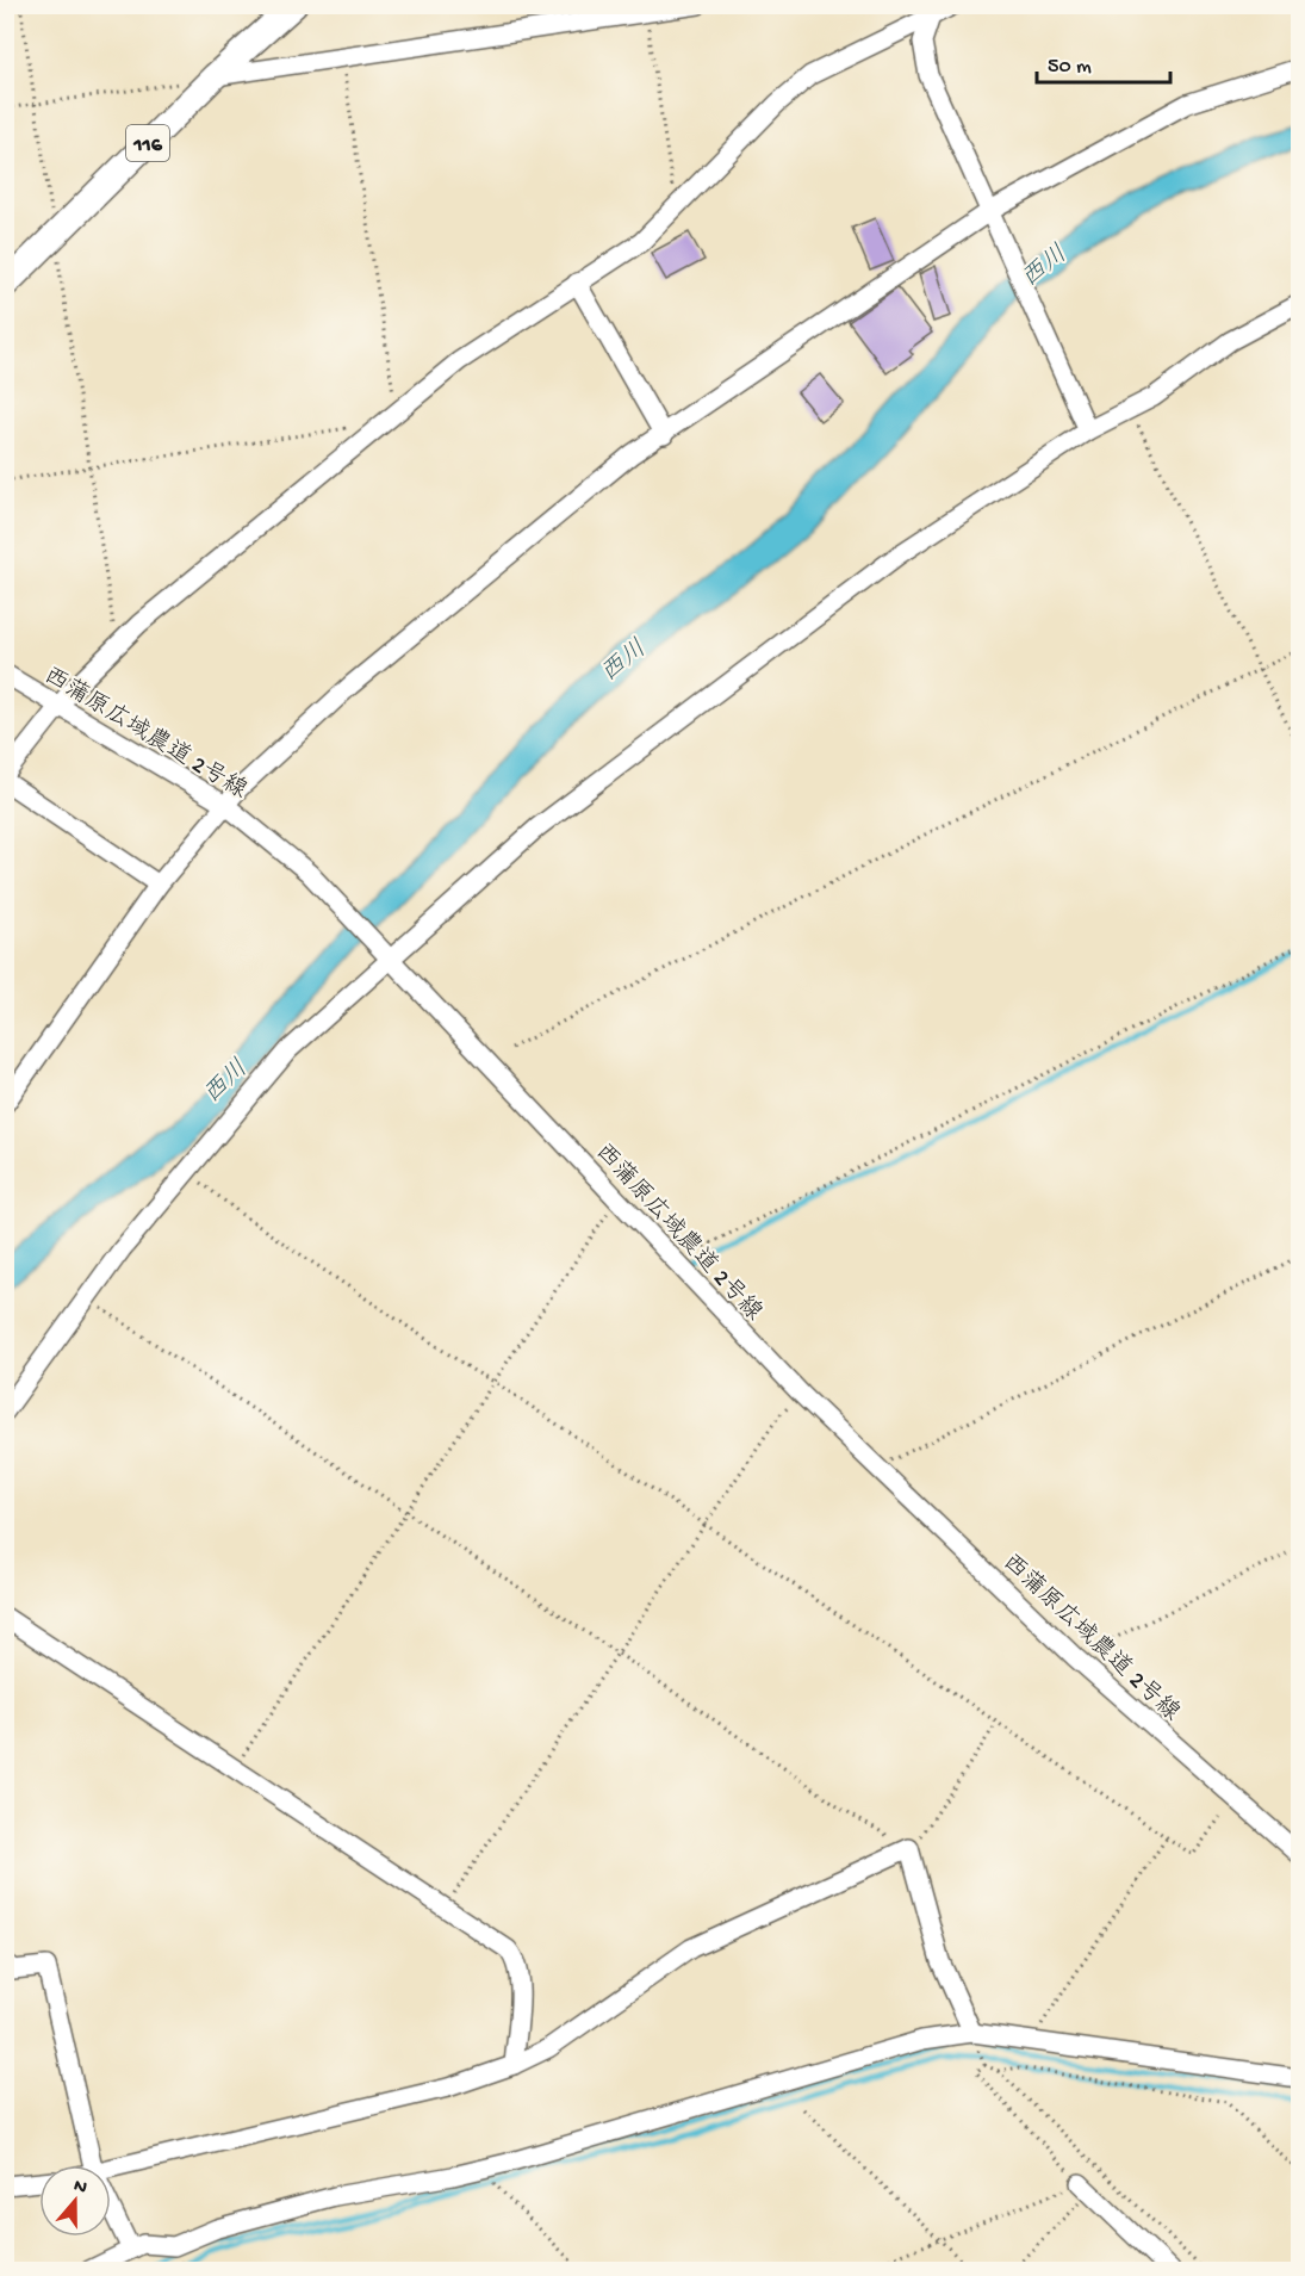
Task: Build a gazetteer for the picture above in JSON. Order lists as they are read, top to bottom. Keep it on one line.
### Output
{"streets":{"highway":["116"],"street":["西蒲原広域農道 2号線"]},"water":["西川"],"scale_bar":"50 m","north":"top"}
